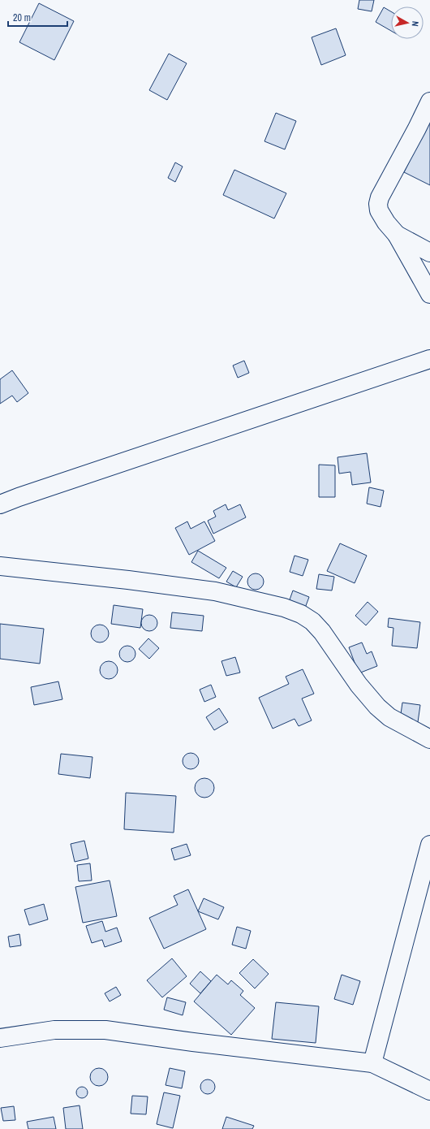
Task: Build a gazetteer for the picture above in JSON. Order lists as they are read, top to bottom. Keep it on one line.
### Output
{"scale_bar":"20 m","north":"right"}
